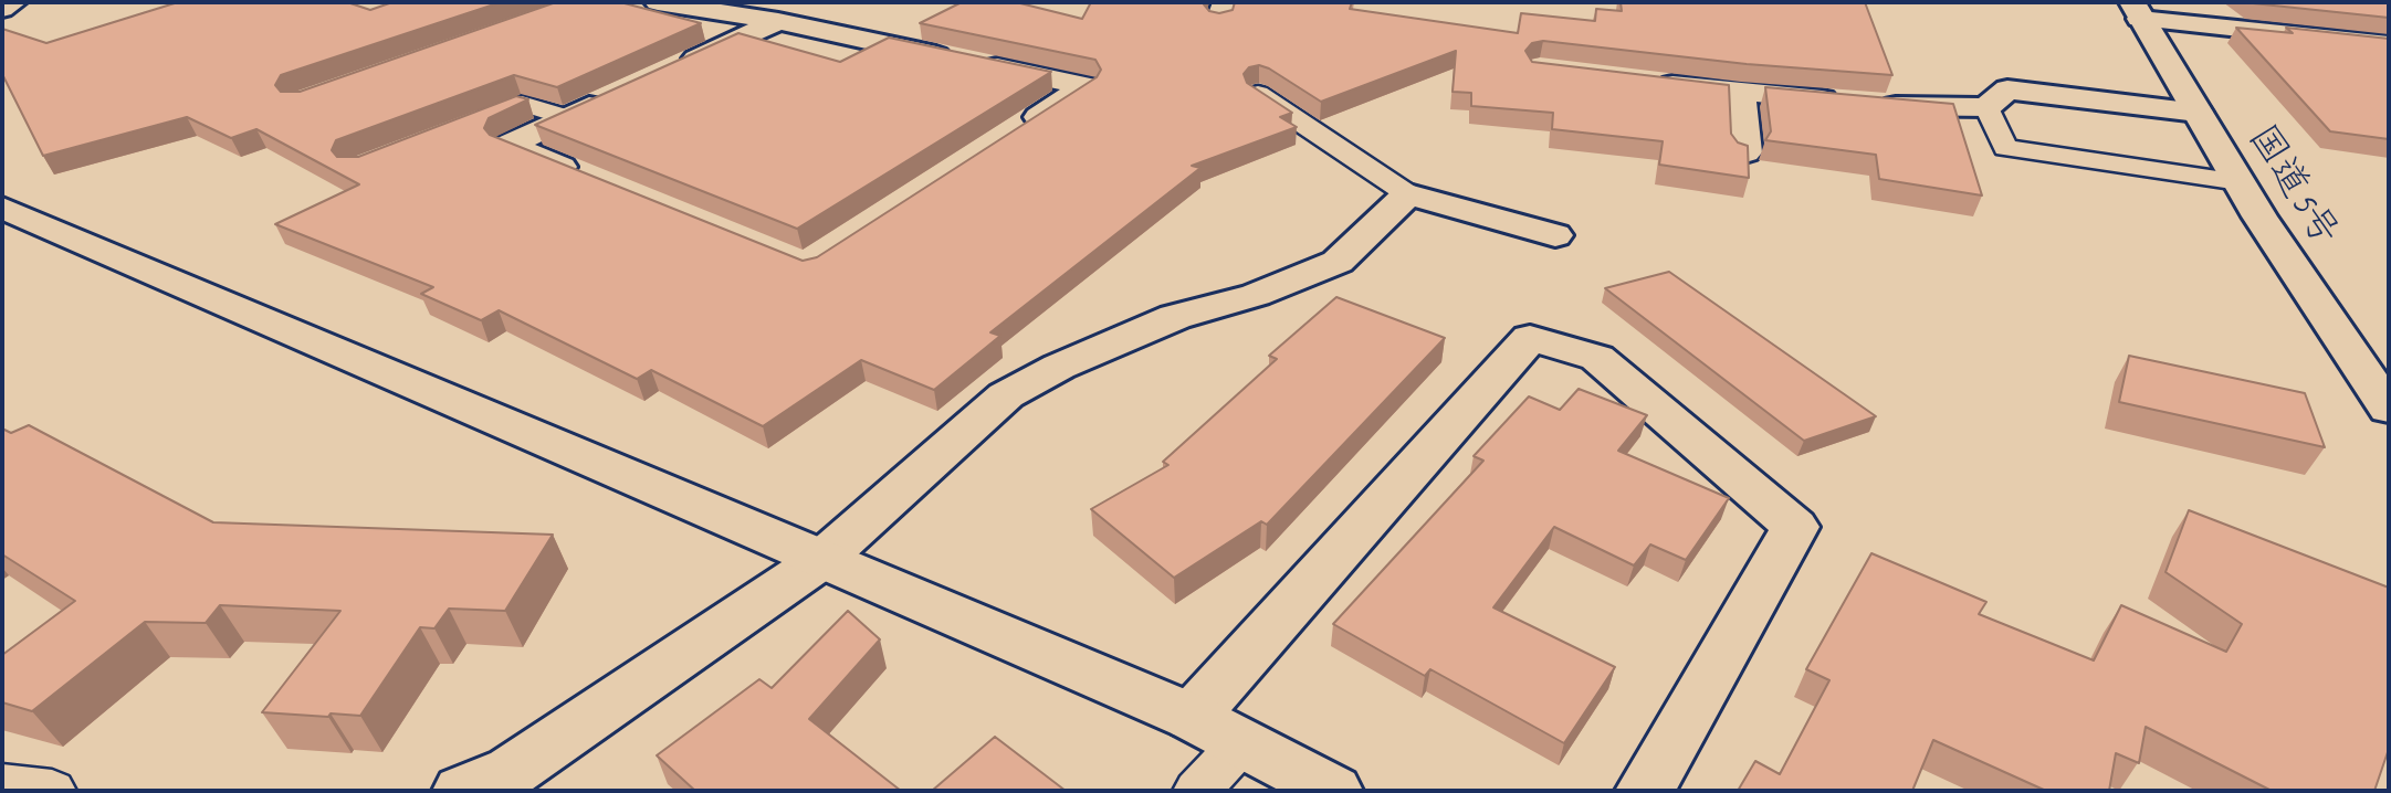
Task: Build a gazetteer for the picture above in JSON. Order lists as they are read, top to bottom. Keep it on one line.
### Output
{"streets":{"main road":["国道5号"]}}
